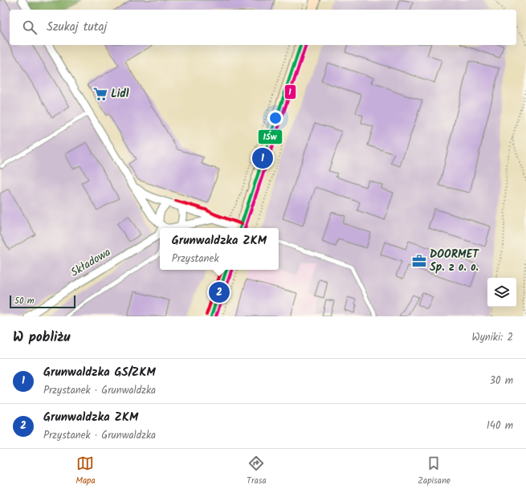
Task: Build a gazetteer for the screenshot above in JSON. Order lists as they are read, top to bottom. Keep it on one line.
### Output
{"streets":{"street":["Składowa"]},"places":{"supermarket":["Lidl"],"office":["DOORMET Sp. z o. o."]},"lines":["transit line 1Św","transit line 1"],"scale_bar":"50 m","page":{"search":"Szukaj tutaj","pins":["1","2"],"popup":["Grunwaldzka ZKM","Przystanek"],"scale":"50 m","heading":["W pobliżu","Wyniki: 2"],"list":[{"mark":"1","name":"Grunwaldzka GS/ZKM","note":"Przystanek · Grunwaldzka","value":"30 m"},{"mark":"2","name":"Grunwaldzka ZKM","note":"Przystanek · Grunwaldzka","value":"140 m"}],"nav":["Mapa","Trasa","Zapisane"]}}
